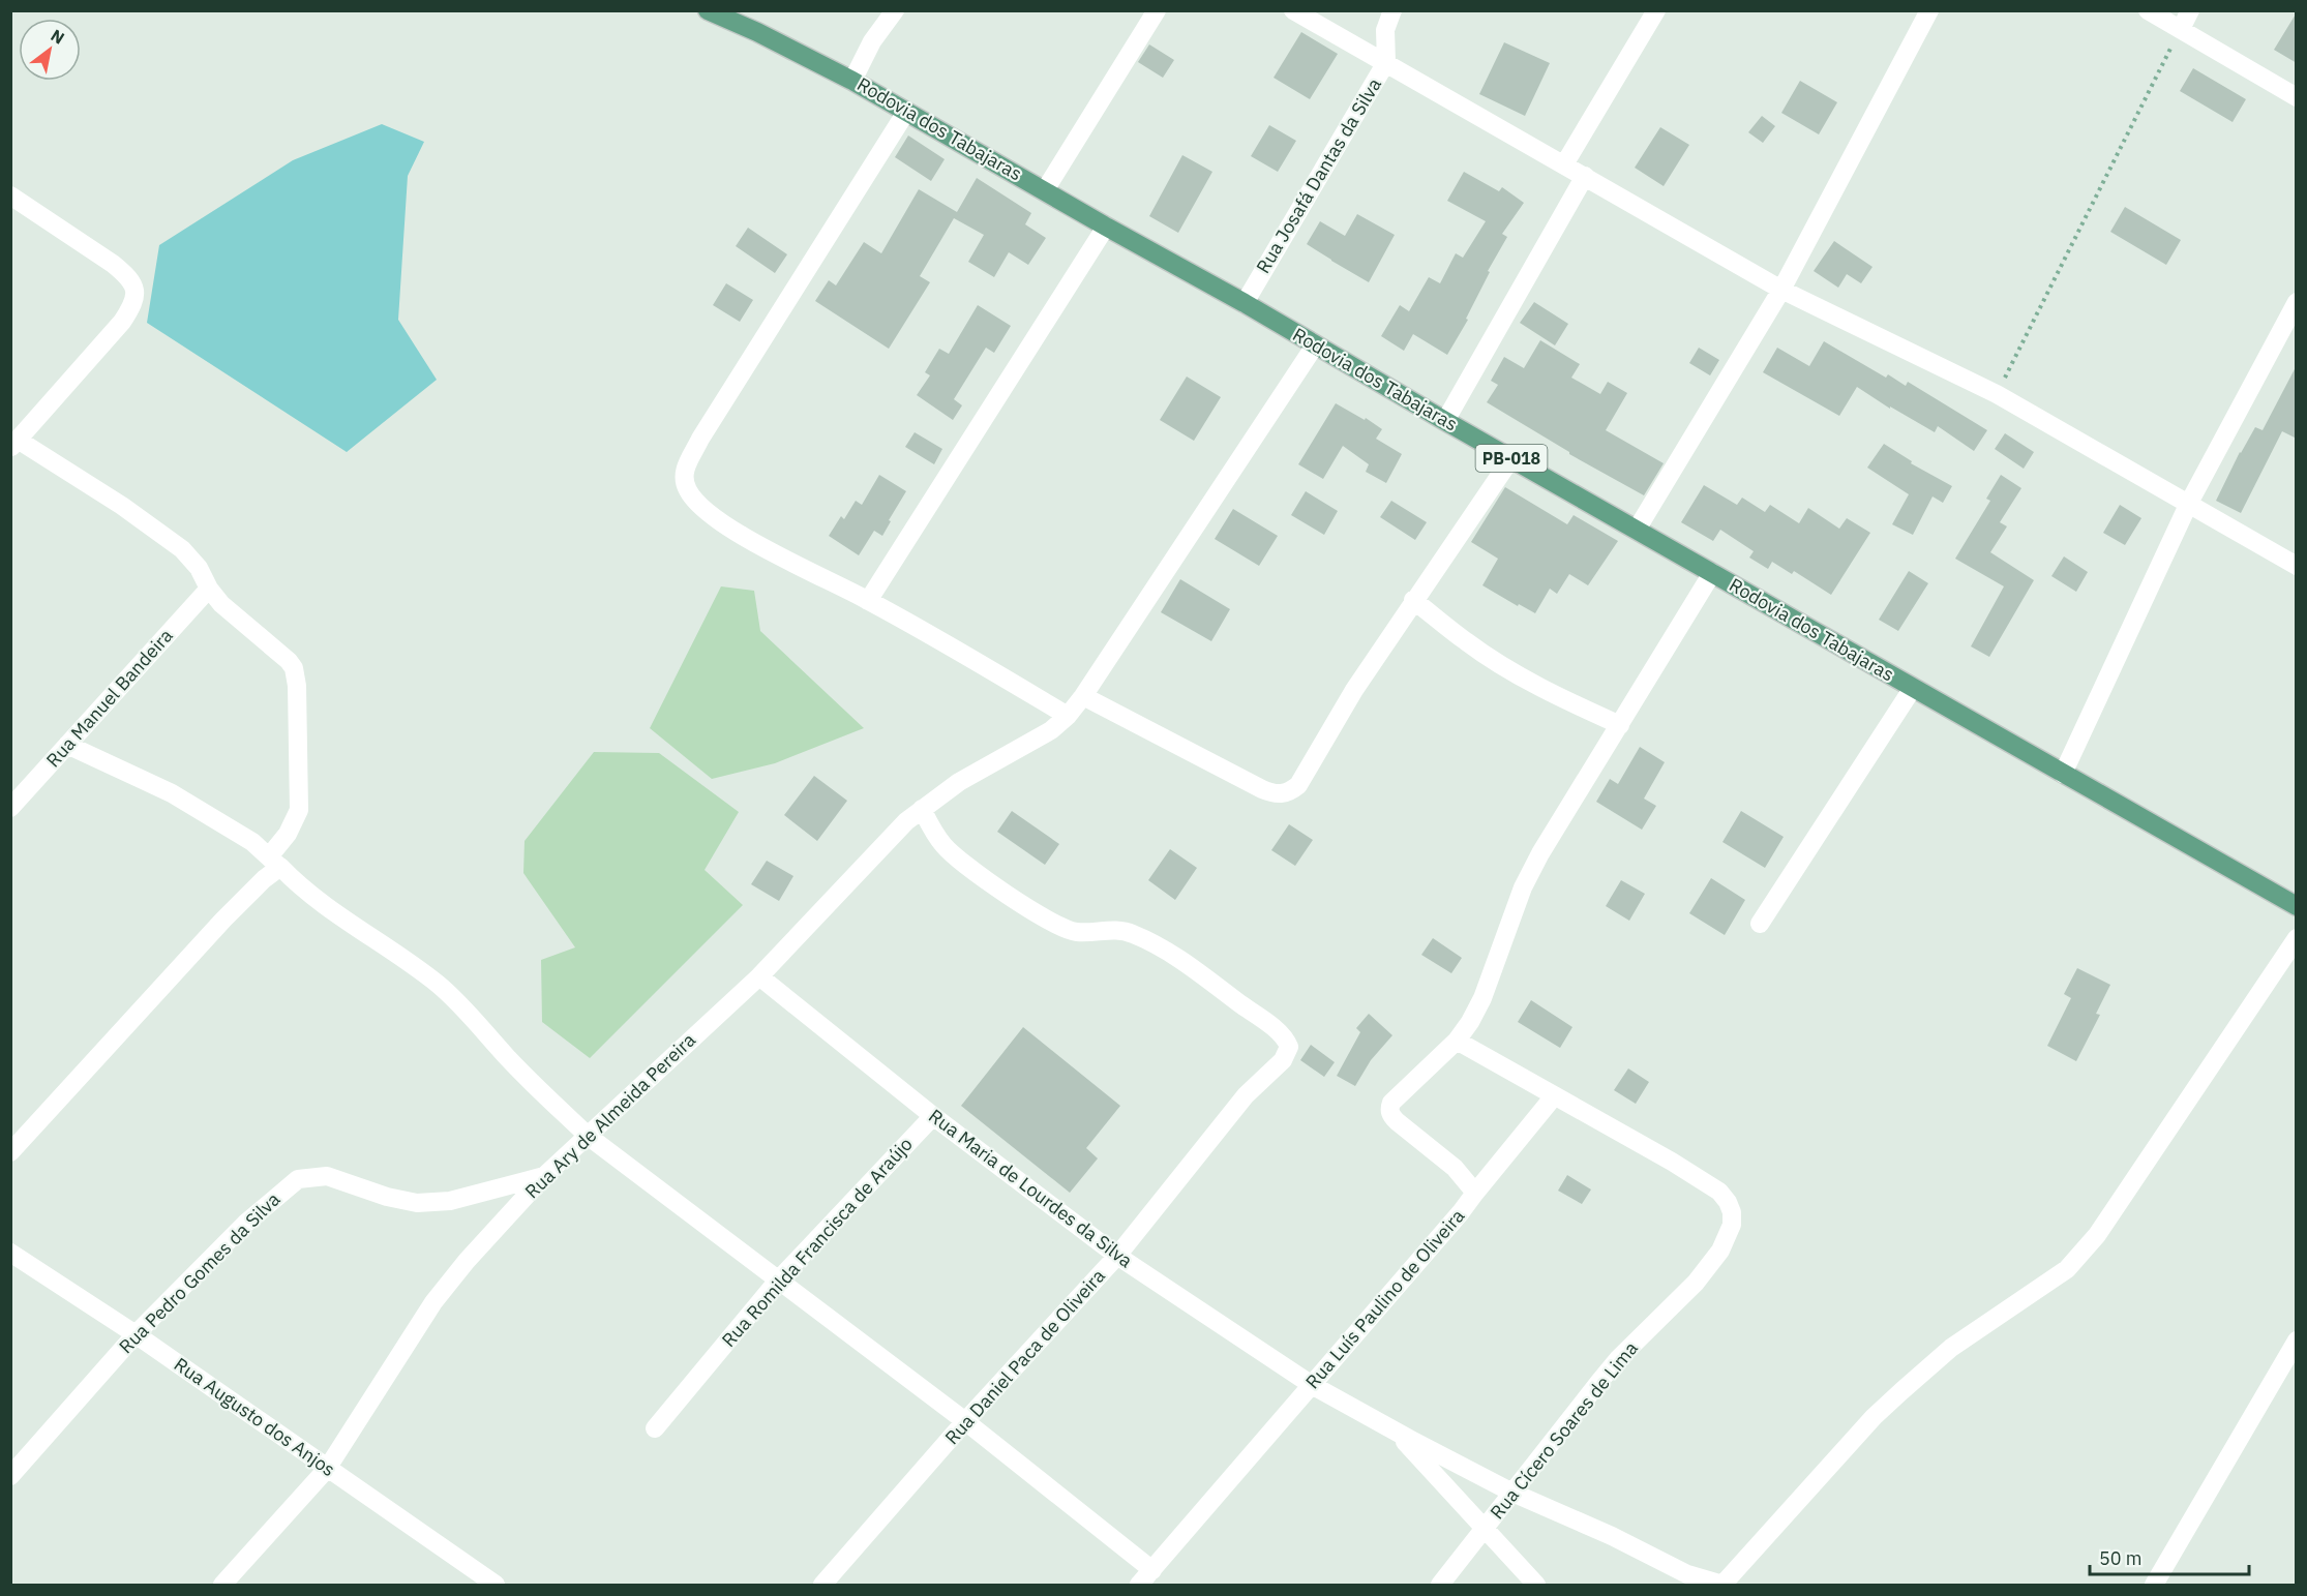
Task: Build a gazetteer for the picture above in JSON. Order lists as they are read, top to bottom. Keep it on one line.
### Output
{"streets":{"main road":["Rodovia dos Tabajaras","PB-018"],"street":["Rua Josafá Dantas da Silva","Rua Manuel Bandeira","Rua Ary de Almeida Pereira","Rua Maria de Lourdes da Silva","Rua Romilda Francisca de Araújo","Rua Pedro Gomes da Silva","Rua Luís Paulino de Oliveira","Rua Daniel Paca de Oliveira","Rua Augusto dos Anjos","Rua Cícero Soares de Lima"]},"crossings":[["Rodovia dos Tabajaras","Rua Josafá Dantas da Silva"],["Rodovia dos Tabajaras","Rua Ary de Almeida Pereira"],["Rodovia dos Tabajaras","Rua Luís Paulino de Oliveira"],["Rua Ary de Almeida Pereira","Rua Maria de Lourdes da Silva"],["Rua Ary de Almeida Pereira","Rua Pedro Gomes da Silva"],["Rua Ary de Almeida Pereira","Rua Daniel Paca de Oliveira"],["Rua Ary de Almeida Pereira","Rua Augusto dos Anjos"],["Rua Maria de Lourdes da Silva","Rua Romilda Francisca de Araújo"],["Rua Maria de Lourdes da Silva","Rua Luís Paulino de Oliveira"],["Rua Maria de Lourdes da Silva","Rua Daniel Paca de Oliveira"],["Rua Maria de Lourdes da Silva","Rua Cícero Soares de Lima"],["Rua Pedro Gomes da Silva","Rua Augusto dos Anjos"],["Rua Luís Paulino de Oliveira","Rua Cícero Soares de Lima"]],"scale_bar":"50 m","north":"top right"}
